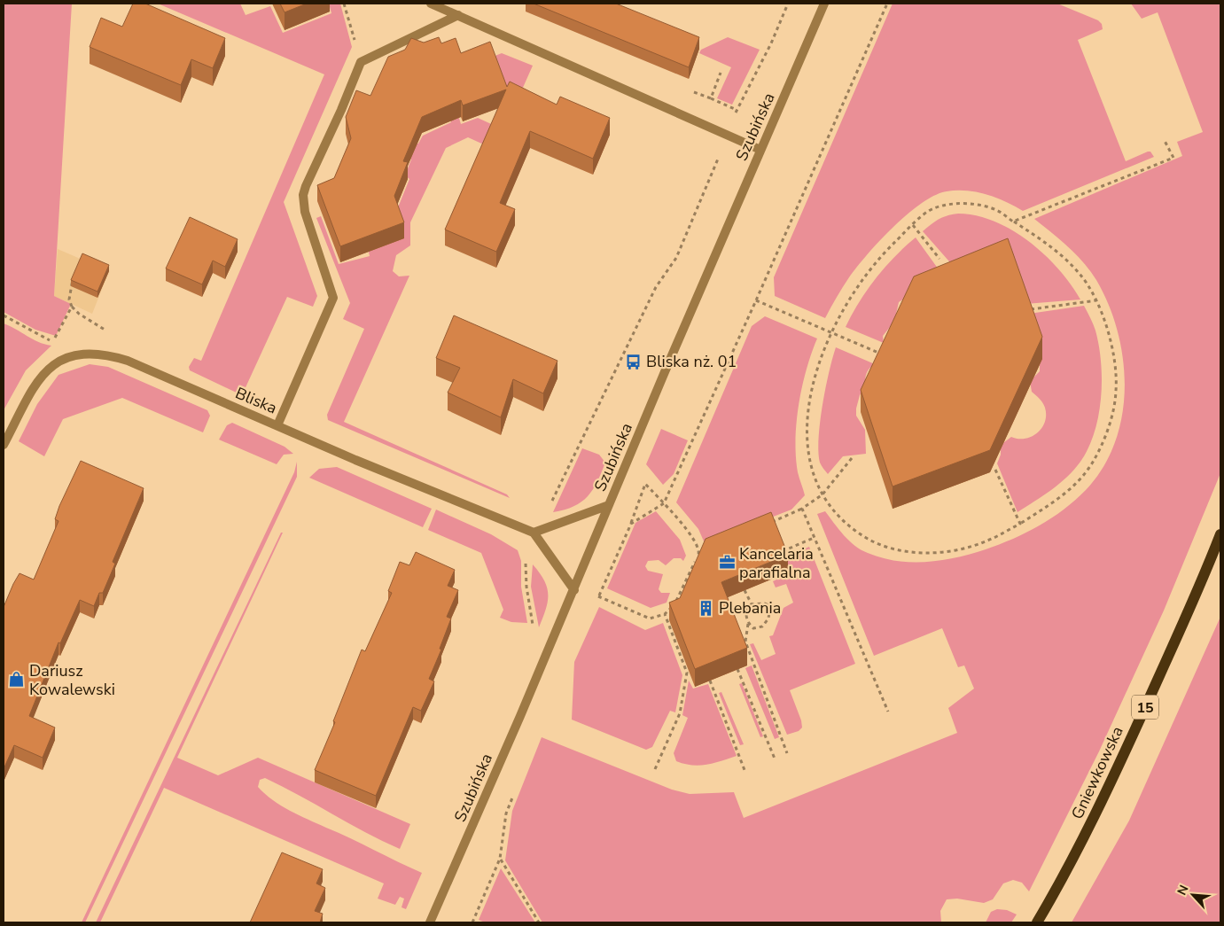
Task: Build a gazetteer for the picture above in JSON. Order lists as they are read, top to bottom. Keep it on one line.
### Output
{"streets":{"main road":["15","Gniewkowska"],"street":["Szubińska","Bliska"]},"places":{"bus stop":["Bliska nż. 01"],"office":["Kancelaria parafialna"],"building":["Plebania"],"shop":["Dariusz Kowalewski"]},"north":"top left"}
